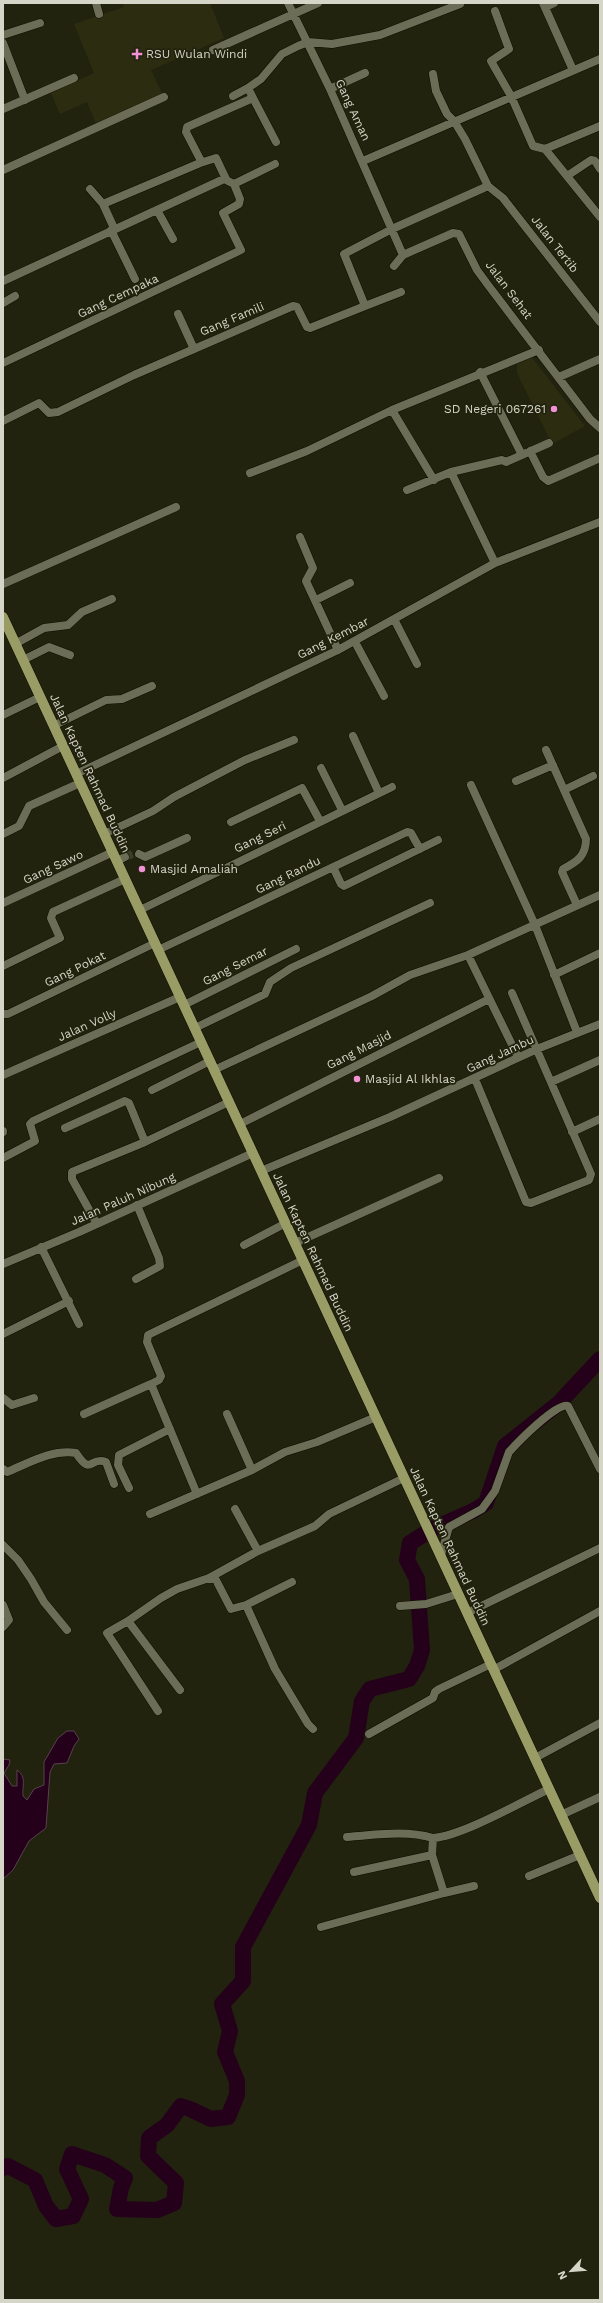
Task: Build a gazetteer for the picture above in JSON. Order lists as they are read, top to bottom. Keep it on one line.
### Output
{"streets":{"main road":["Jalan Kapten Rahmad Buddin"],"street":["Gang Aman","Jalan Tertib","Jalan Sehat","Gang Cempaka","Gang Famili","Gang Kembar","Gang Seri","Gang Sawo","Gang Randu","Gang Semar","Gang Pokat","Jalan Volly","Gang Masjid","Gang Jambu","Jalan Paluh Nibung"]},"crossings":[["Gang Kembar","Jalan Kapten Rahmad Buddin"],["Jalan Kapten Rahmad Buddin","Gang Seri"],["Jalan Kapten Rahmad Buddin","Gang Sawo"],["Jalan Kapten Rahmad Buddin","Gang Randu"],["Jalan Kapten Rahmad Buddin","Gang Semar"],["Jalan Kapten Rahmad Buddin","Gang Pokat"],["Jalan Kapten Rahmad Buddin","Jalan Volly"],["Jalan Kapten Rahmad Buddin","Gang Masjid"],["Jalan Kapten Rahmad Buddin","Gang Jambu"],["Jalan Kapten Rahmad Buddin","Jalan Paluh Nibung"],["Gang Randu","Gang Pokat"],["Gang Semar","Jalan Volly"]],"places":{"health":["RSU Wulan Windi"],"other":["SD Negeri 067261","Masjid Amaliah","Masjid Al Ikhlas"]},"north":"bottom left"}
